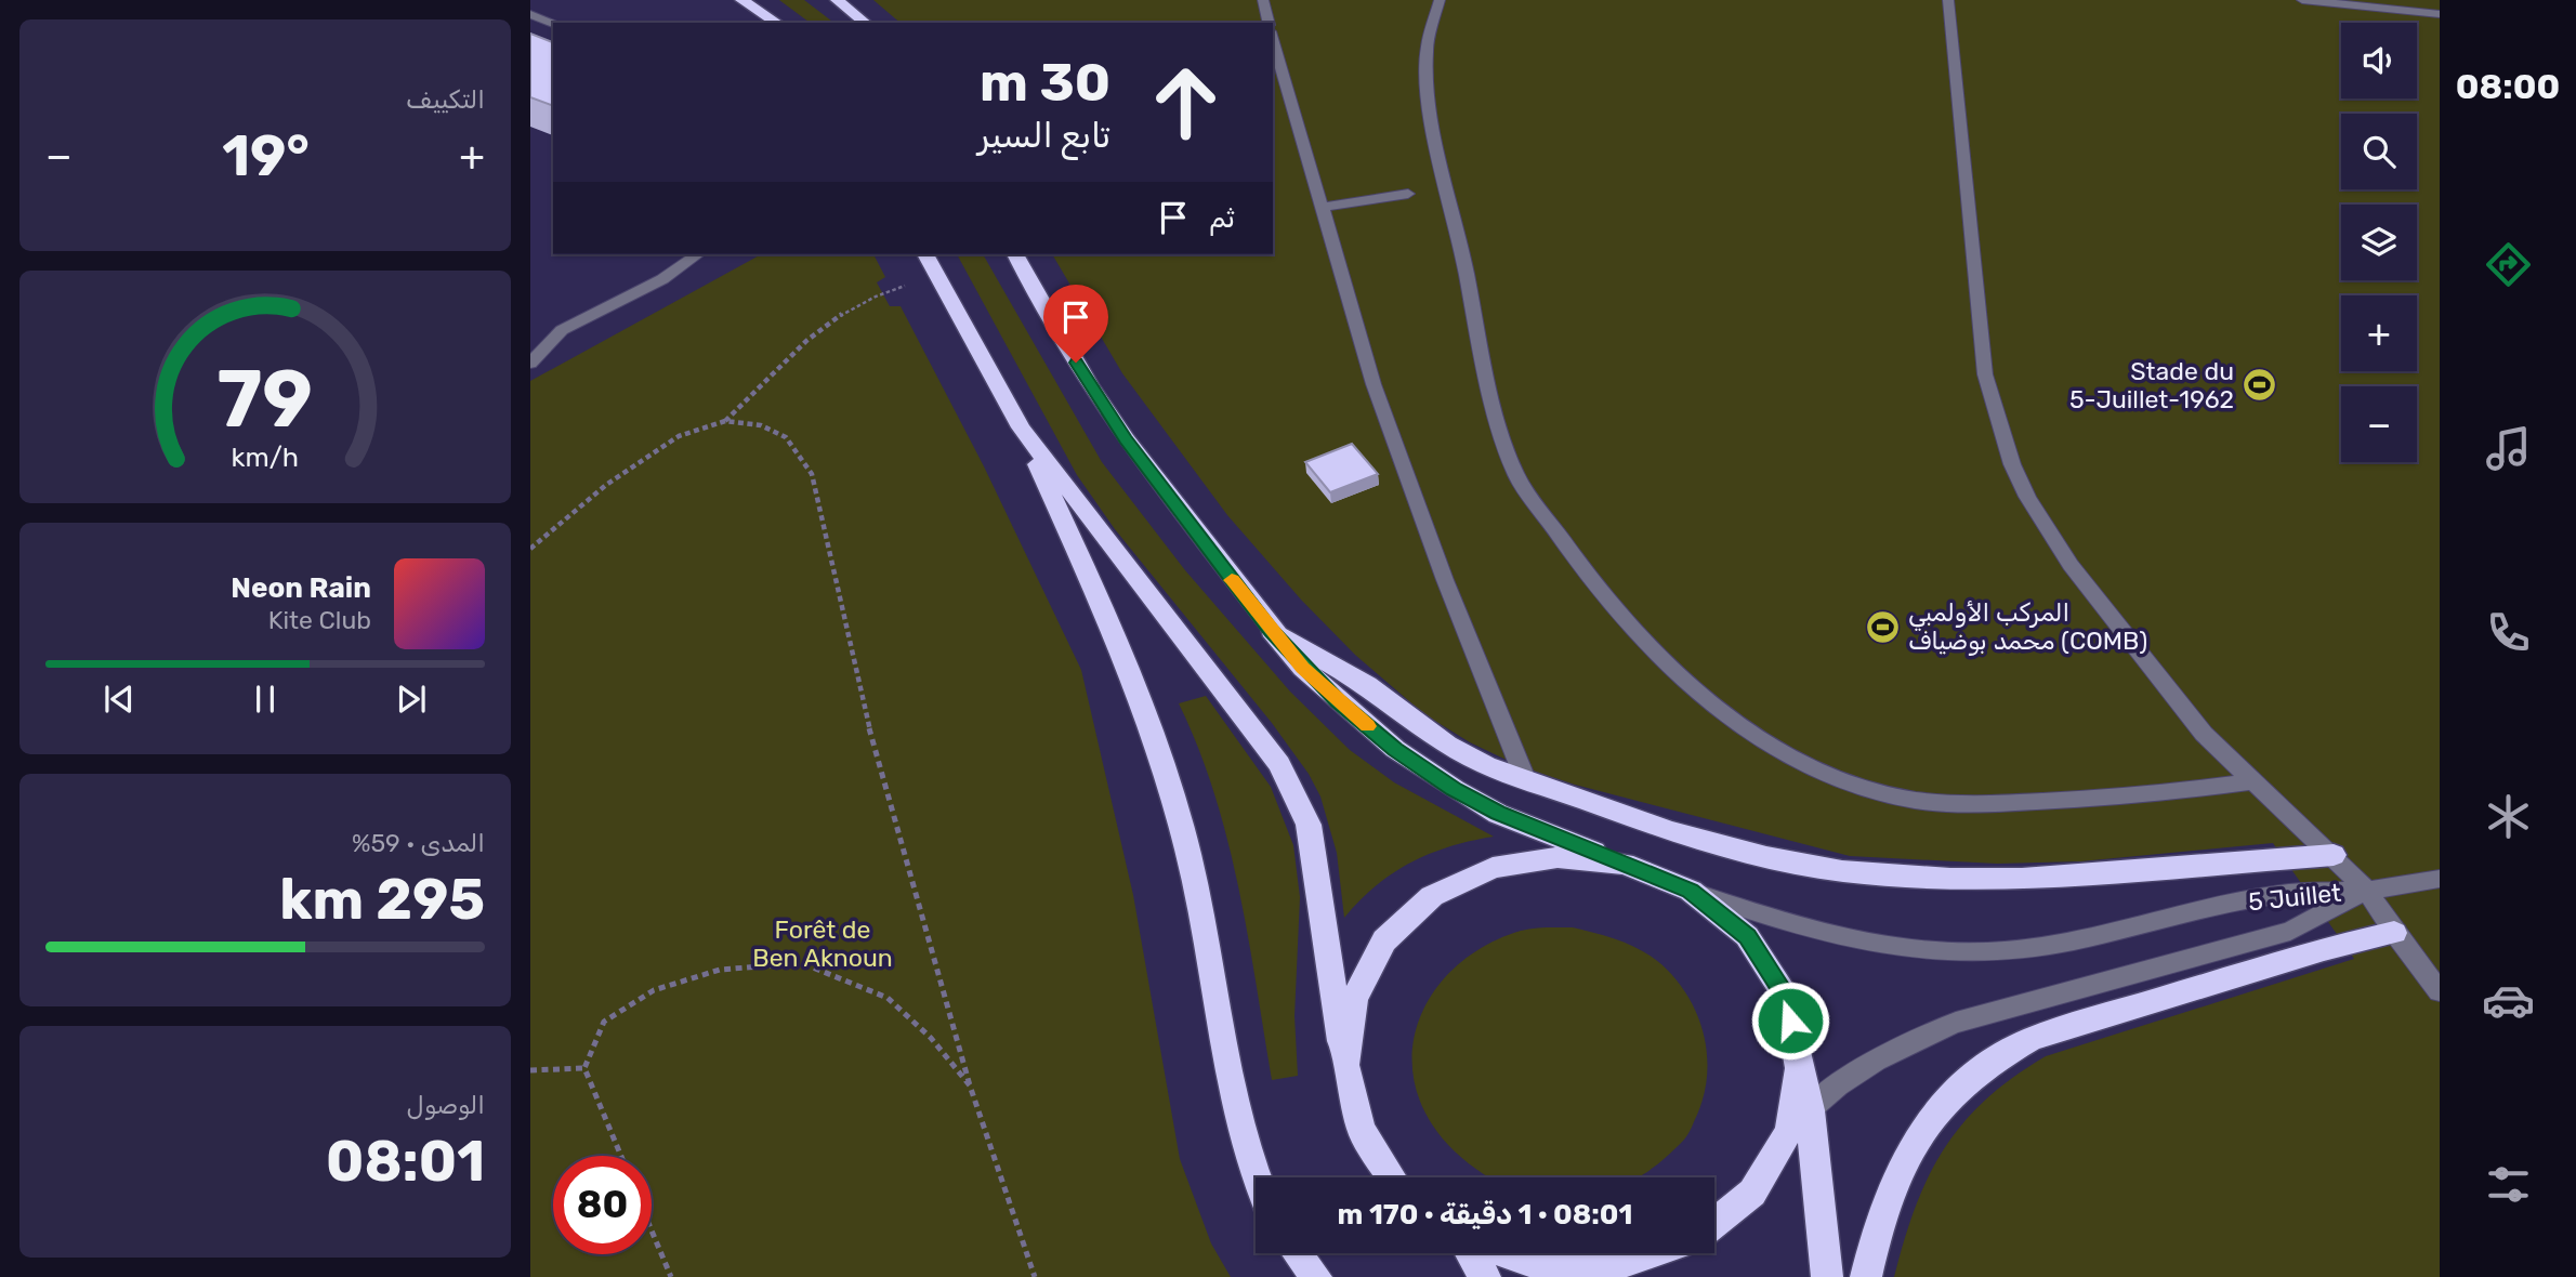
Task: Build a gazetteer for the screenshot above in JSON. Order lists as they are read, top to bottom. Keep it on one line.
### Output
{"streets":{"lane":["5 Juillet"]},"parks":["Forêt de Ben Aknoun"],"places":{"sports":["Stade du 5-Juillet-1962","المركب الأولمبي محمد بوضياف (COMB)"]},"page":{"tabs":"08:00","tile":["التكييف",["المدى · 59%","295 km"],["الوصول","08:01"]],"map_buttons":["+","−"],"turn":["30 m","تابع السير"],"heat":["−","19°","+"],"then":"ثم","song":["Neon Rain","Kite Club"],"limit":"80","trip":"08:01 · 1 دقيقة · 170 m","gauge":["79","km/h"]}}
